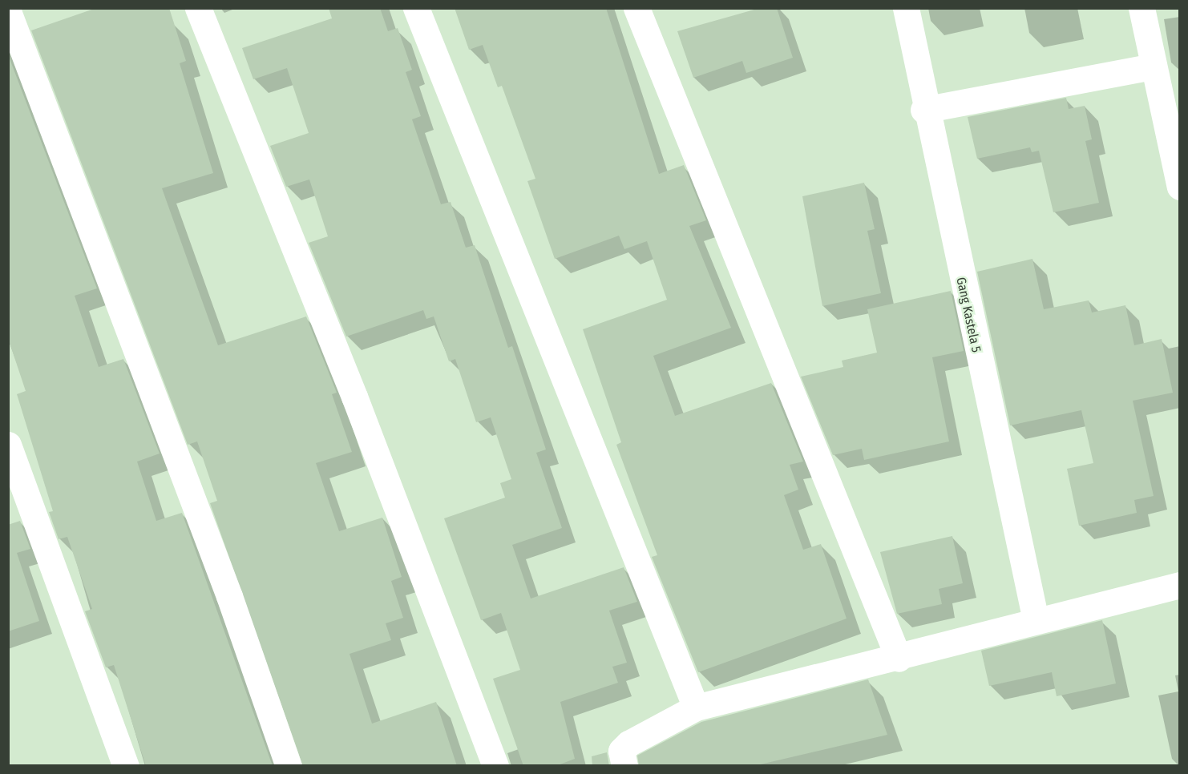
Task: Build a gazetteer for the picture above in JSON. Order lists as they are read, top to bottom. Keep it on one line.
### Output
{"streets":{"street":["Gang Kastela 5"]}}
